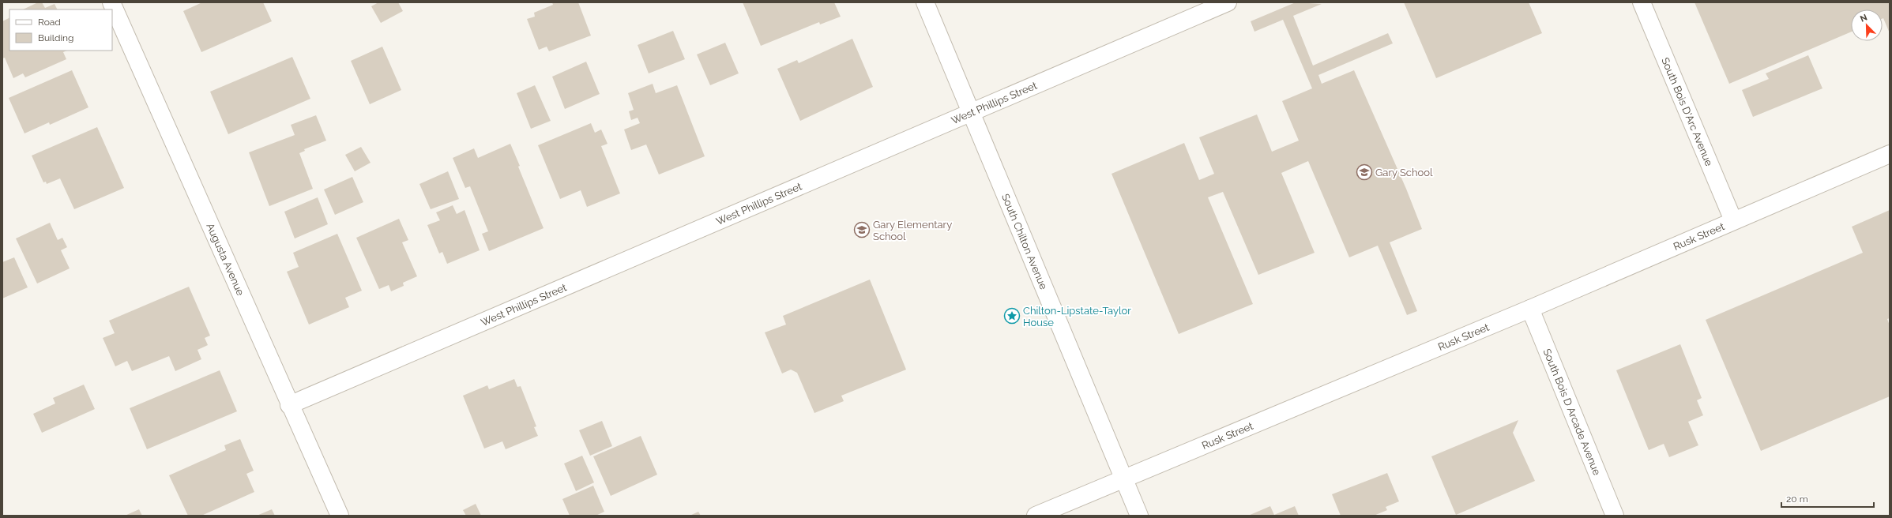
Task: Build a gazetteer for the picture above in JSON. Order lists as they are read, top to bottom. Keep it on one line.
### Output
{"streets":{"street":["West Phillips Street","South Bois D'Arc Avenue","Rusk Street","South Chilton Avenue","Augusta Avenue","South Bois D Arcade Avenue"]},"crossings":[["West Phillips Street","South Chilton Avenue"],["West Phillips Street","Augusta Avenue"],["South Bois D'Arc Avenue","Rusk Street"],["Rusk Street","South Chilton Avenue"],["Rusk Street","South Bois D Arcade Avenue"]],"places":{"school or university":["Gary School","Gary Elementary School"],"place":["Chilton-Lipstate-Taylor House"]},"legend":["Road","Building"],"scale_bar":"20 m","north":"top left"}
